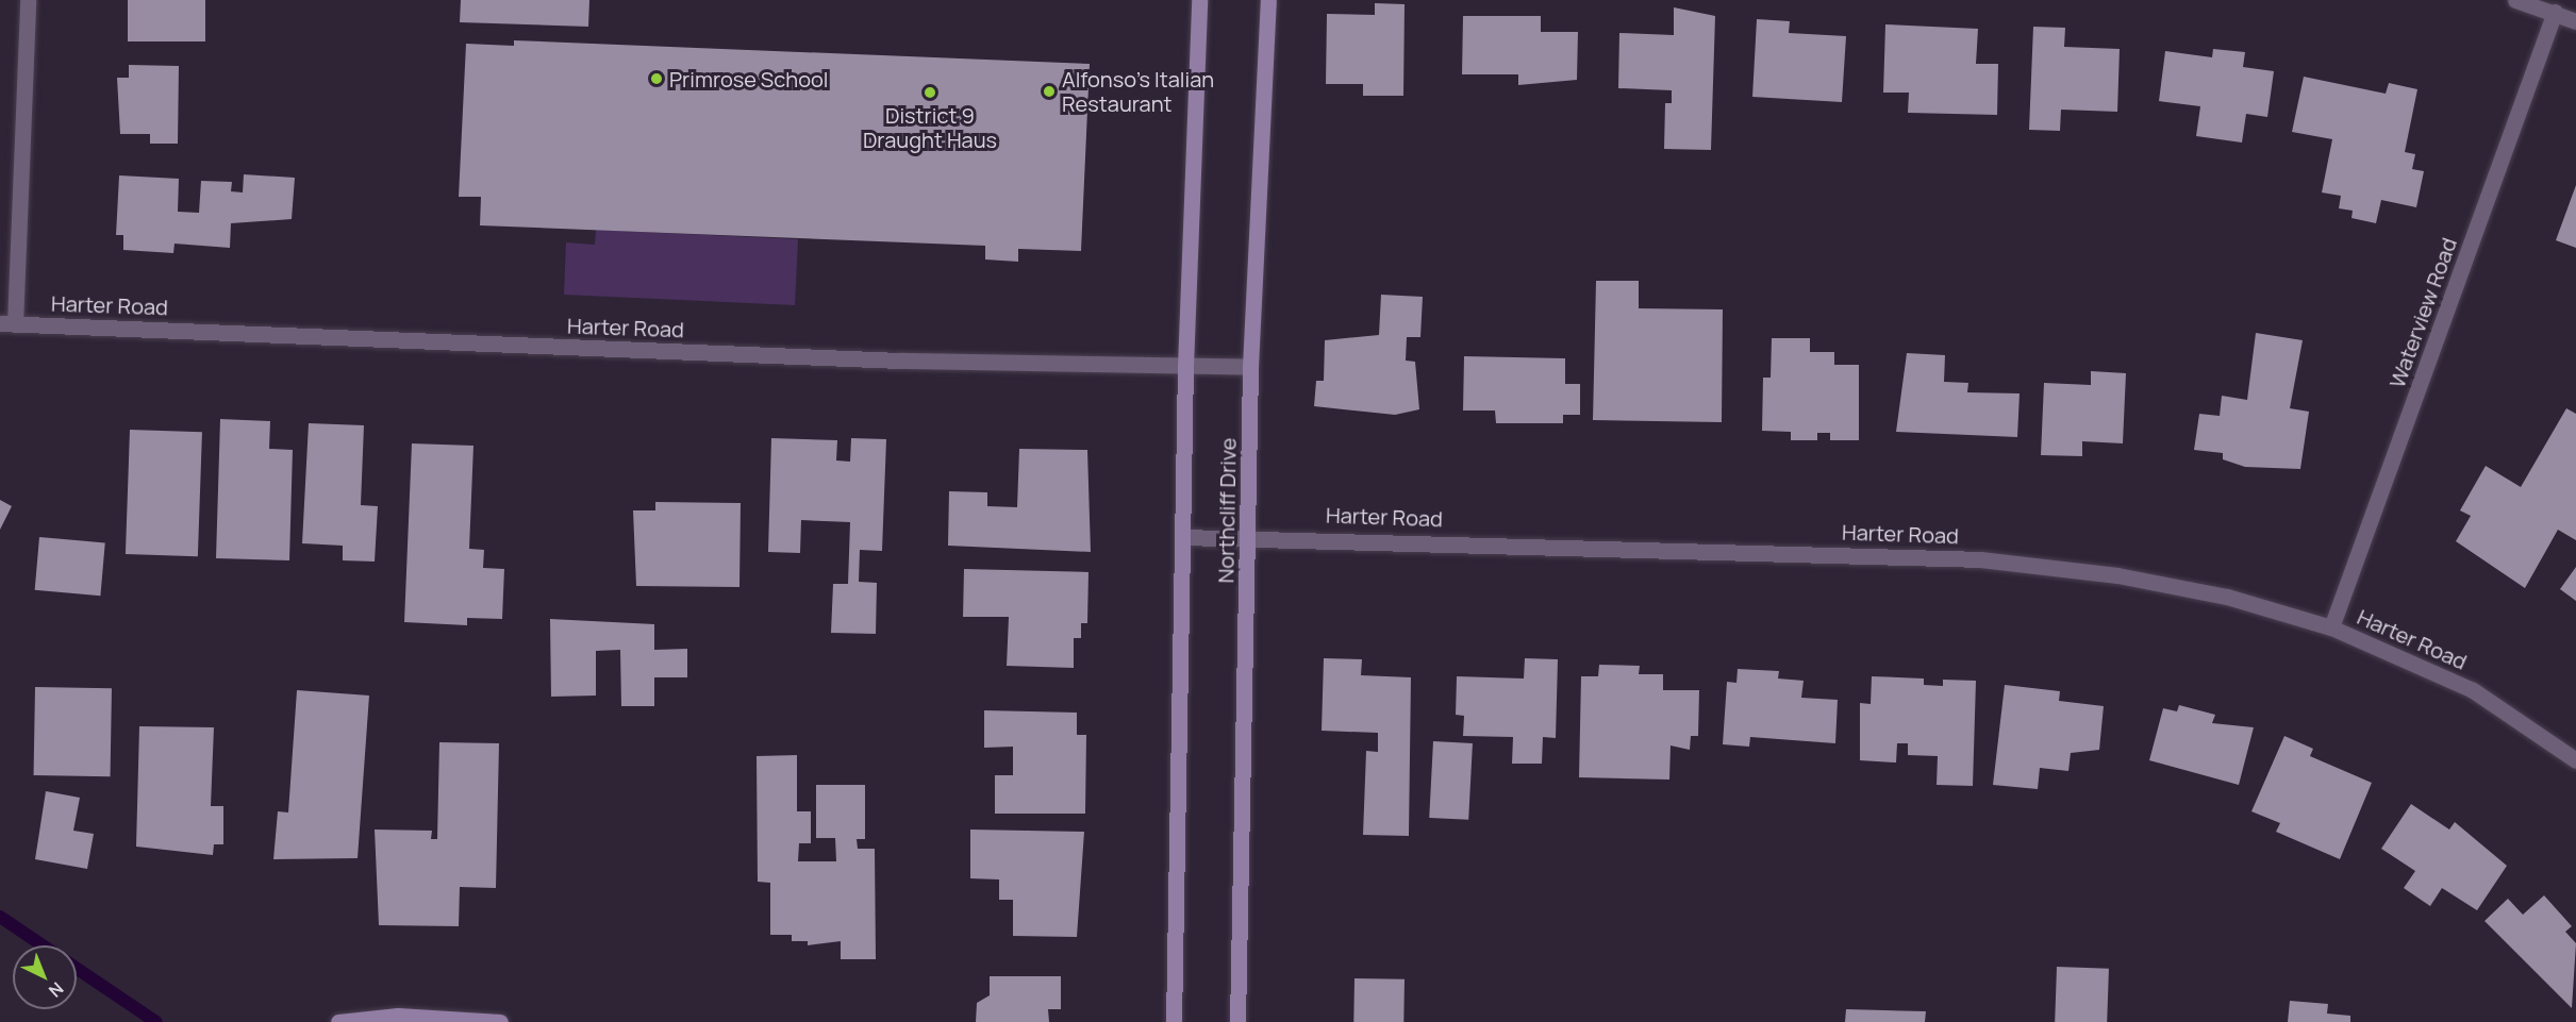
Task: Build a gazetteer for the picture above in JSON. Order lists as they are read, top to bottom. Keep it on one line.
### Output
{"streets":{"street":["Harter Road","Waterview Road","Northcliff Drive"]},"crossings":[["Harter Road","Waterview Road"],["Harter Road","Northcliff Drive"]],"places":["Primrose School","Alfonso's Italian Restaurant","District 9 Draught Haus"],"north":"bottom right"}
